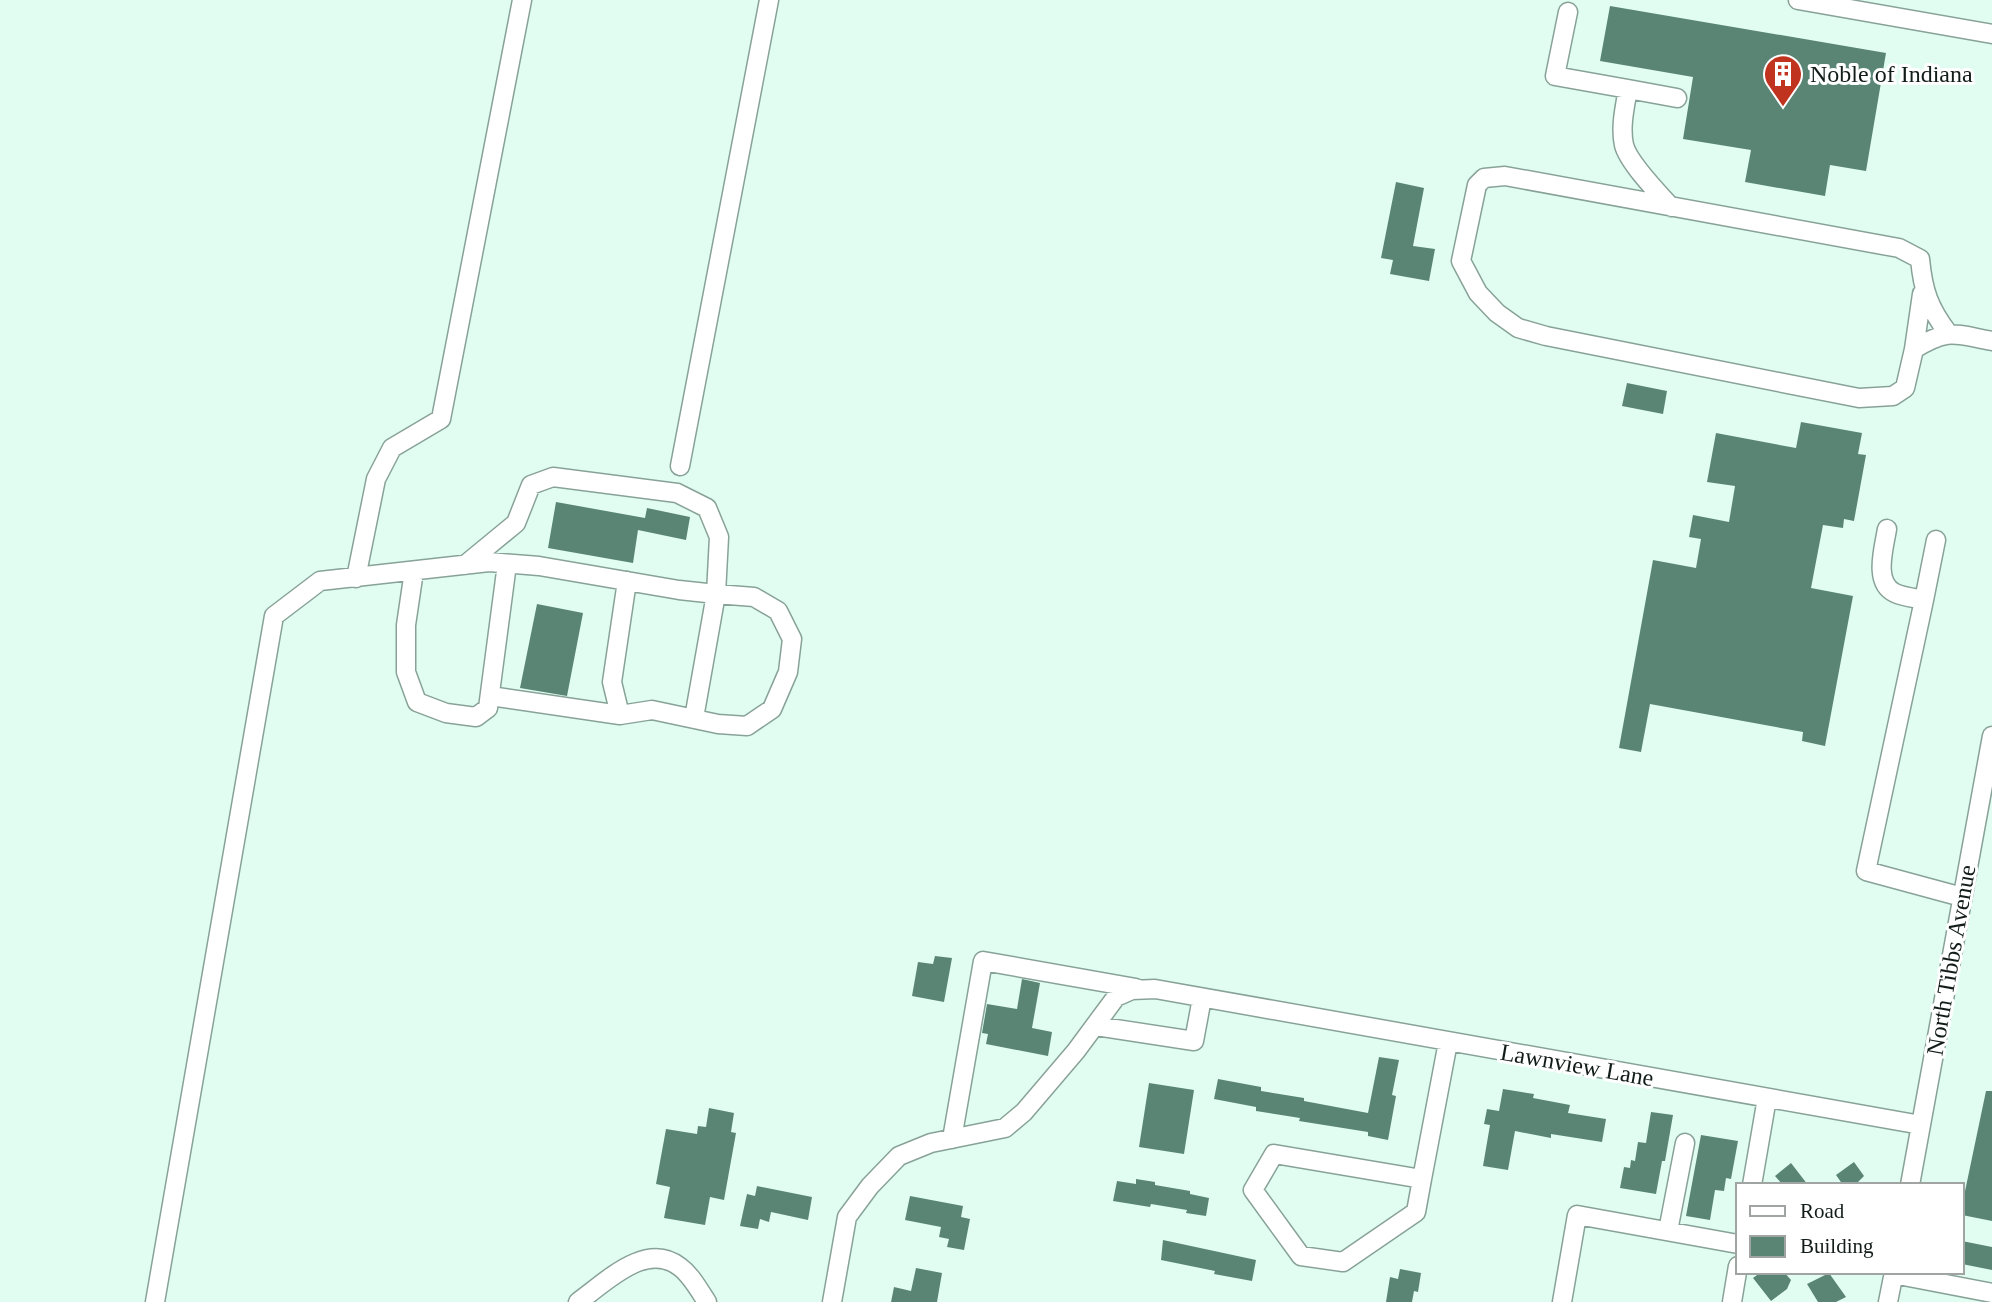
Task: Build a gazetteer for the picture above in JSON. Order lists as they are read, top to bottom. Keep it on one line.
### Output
{"streets":{"street":["North Tibbs Avenue","Lawnview Lane"]},"crossings":[["North Tibbs Avenue","Lawnview Lane"]],"places":{"building":["Noble of Indiana"]},"legend":["Road","Building"]}
